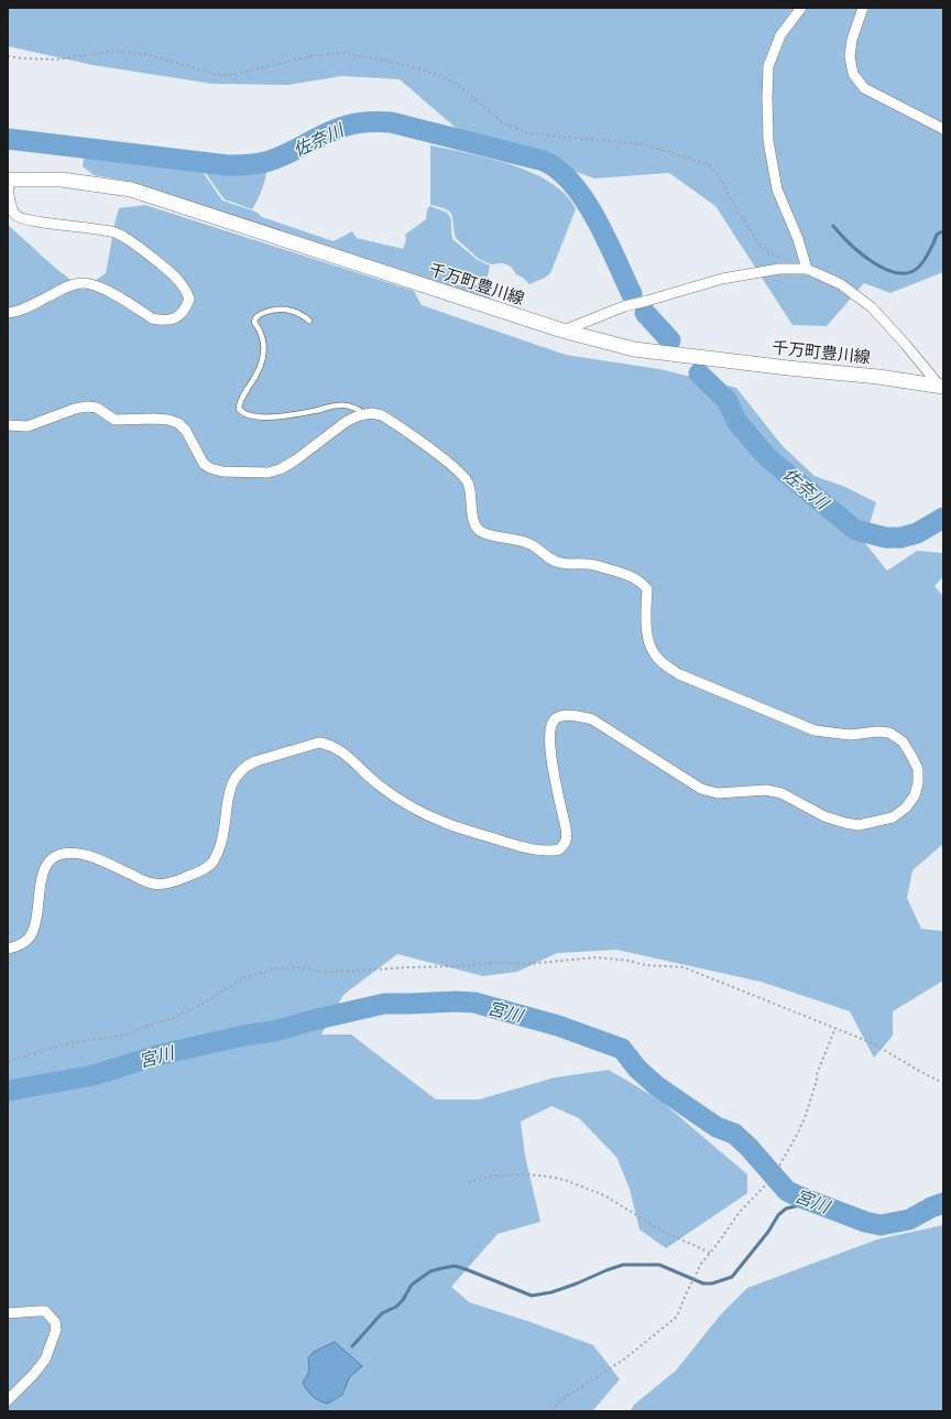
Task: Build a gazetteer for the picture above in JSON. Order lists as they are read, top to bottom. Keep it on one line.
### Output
{"streets":{"main road":["千万町豊川線"]},"water":["佐奈川","宮川"]}
